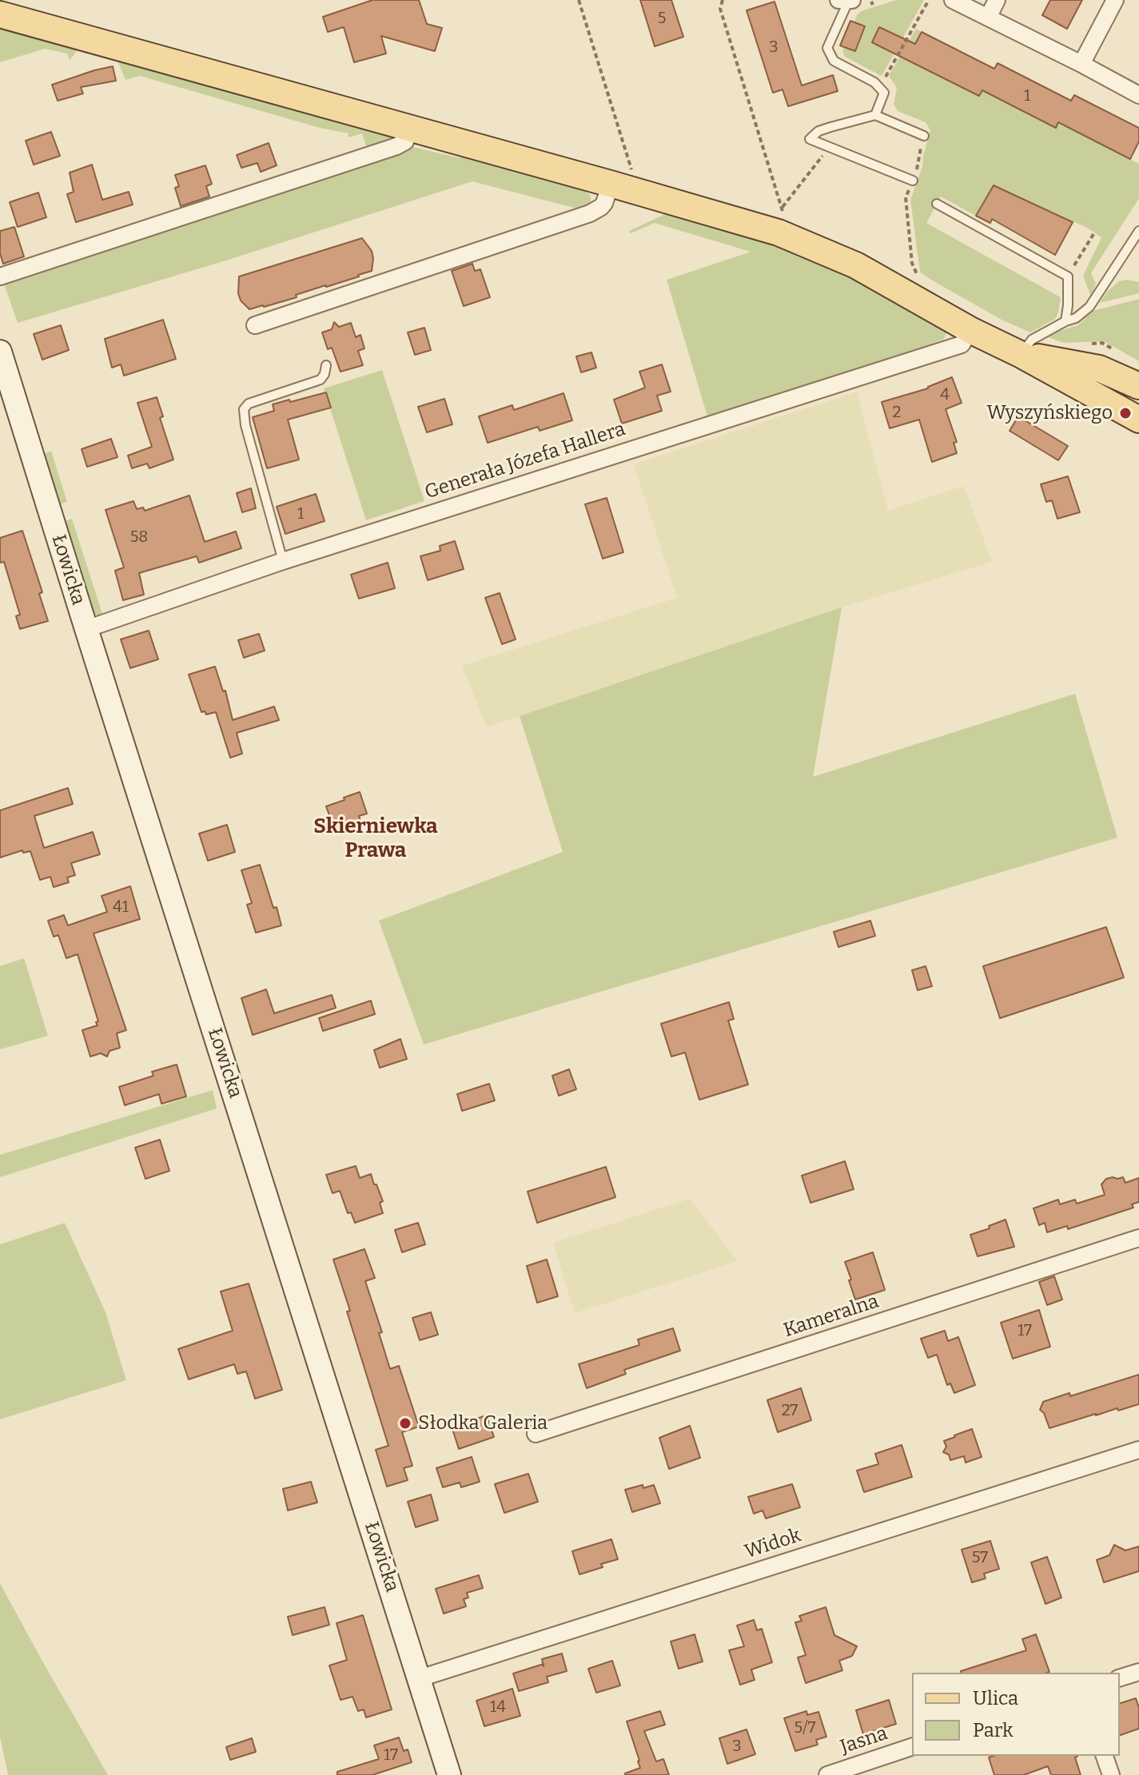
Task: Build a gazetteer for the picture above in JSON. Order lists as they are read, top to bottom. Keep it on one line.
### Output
{"streets":{"street":["Generała Józefa Hallera","Łowicka","Kameralna","Widok","Jasna"]},"crossings":[["Generała Józefa Hallera","Łowicka"],["Łowicka","Widok"]],"districts":["Skierniewka Prawa"],"places":["Wyszyńskiego","Słodka Galeria"],"house_numbers":["5","3","1","4","2","1","58","41","17","27","57","14","5/7","3","17"],"legend":["Ulica","Park"]}
